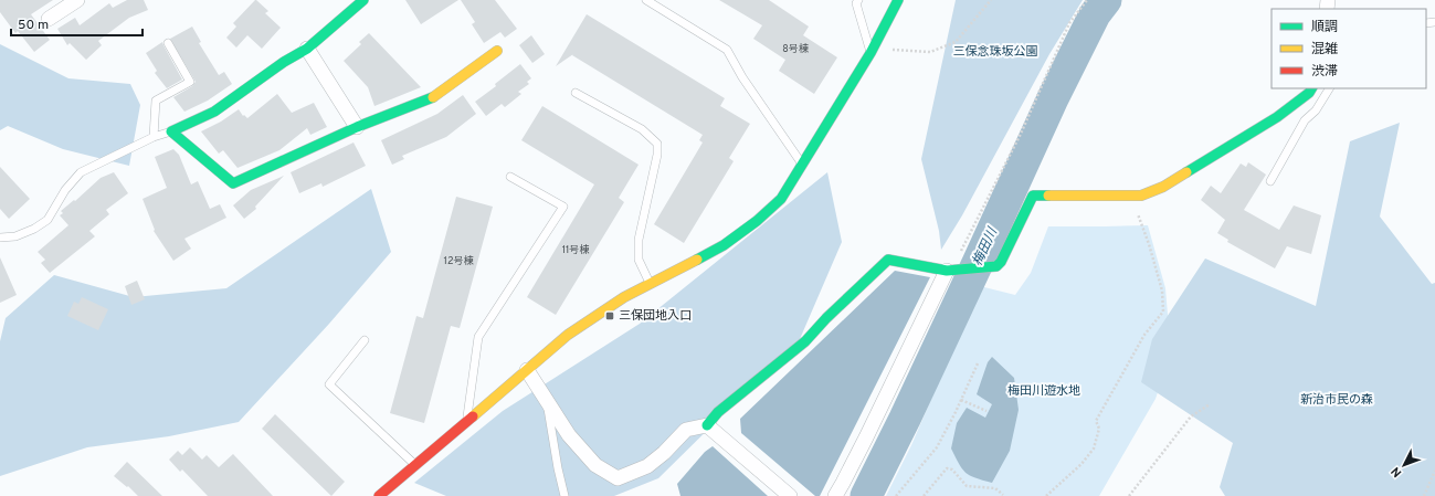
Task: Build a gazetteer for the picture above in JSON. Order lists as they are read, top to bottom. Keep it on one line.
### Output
{"water":["梅田川"],"parks":["三保念珠坂公園","梅田川遊水地","新治市民の森"],"places":{"transit":["三保団地入口"]},"house_numbers":["8号棟","11号棟","12号棟"],"legend":["順調","混雑","渋滞"],"scale_bar":"50 m","north":"bottom left"}
